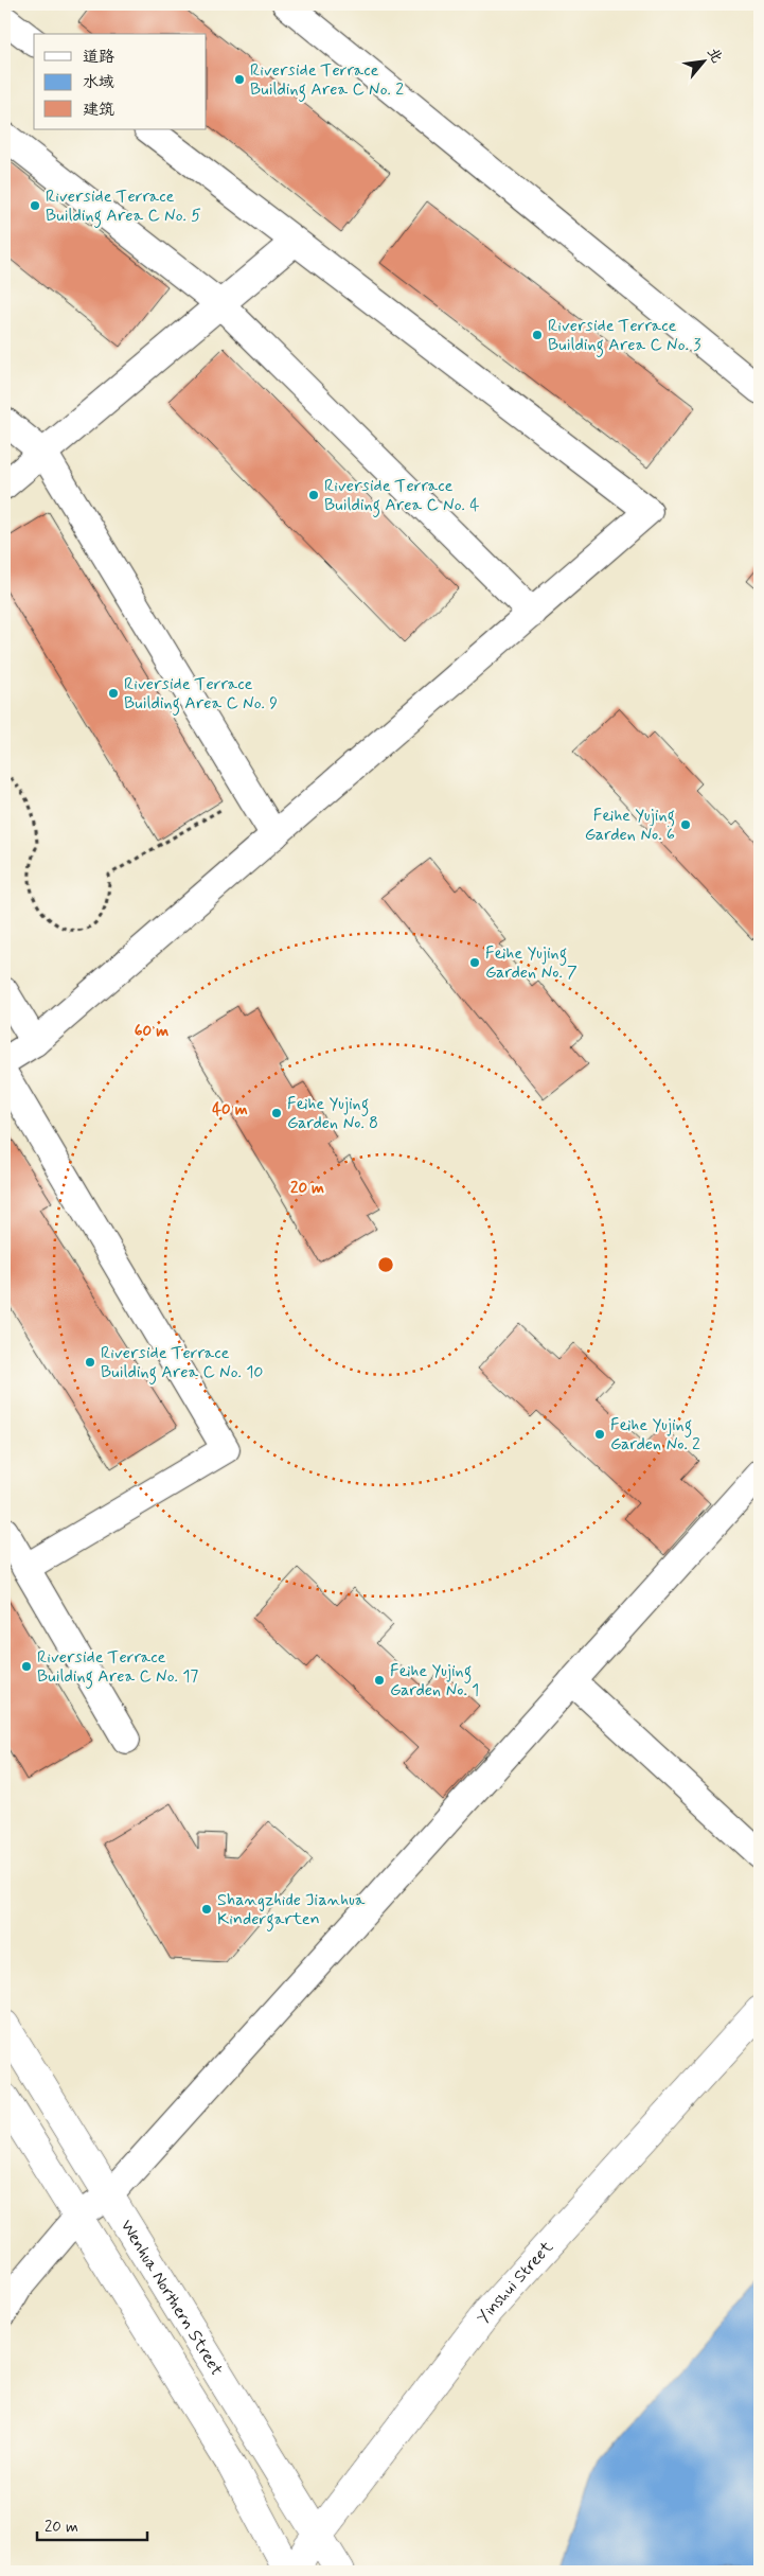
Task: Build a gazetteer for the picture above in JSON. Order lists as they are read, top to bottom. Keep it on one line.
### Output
{"streets":{"main road":["Yinshui Street","Wenhua Northern Street"]},"crossings":[["Yinshui Street","Wenhua Northern Street"]],"places":["Riverside Terrace Building Area C No. 2","Riverside Terrace Building Area C No. 5","Riverside Terrace Building Area C No. 3","Riverside Terrace Building Area C No. 4","Riverside Terrace Building Area C No. 9","Feihe Yujing Garden No. 6","Feihe Yujing Garden No. 7","Feihe Yujing Garden No. 8","Riverside Terrace Building Area C No. 10","Feihe Yujing Garden No. 2","Riverside Terrace Building Area C No. 17","Feihe Yujing Garden No. 1","Shangzhide Jianhua Kindergarten"],"legend":["道路","水域","建筑"],"scale_bar":"20 m","north":"top right","rings":["60 m","40 m","20 m"]}
